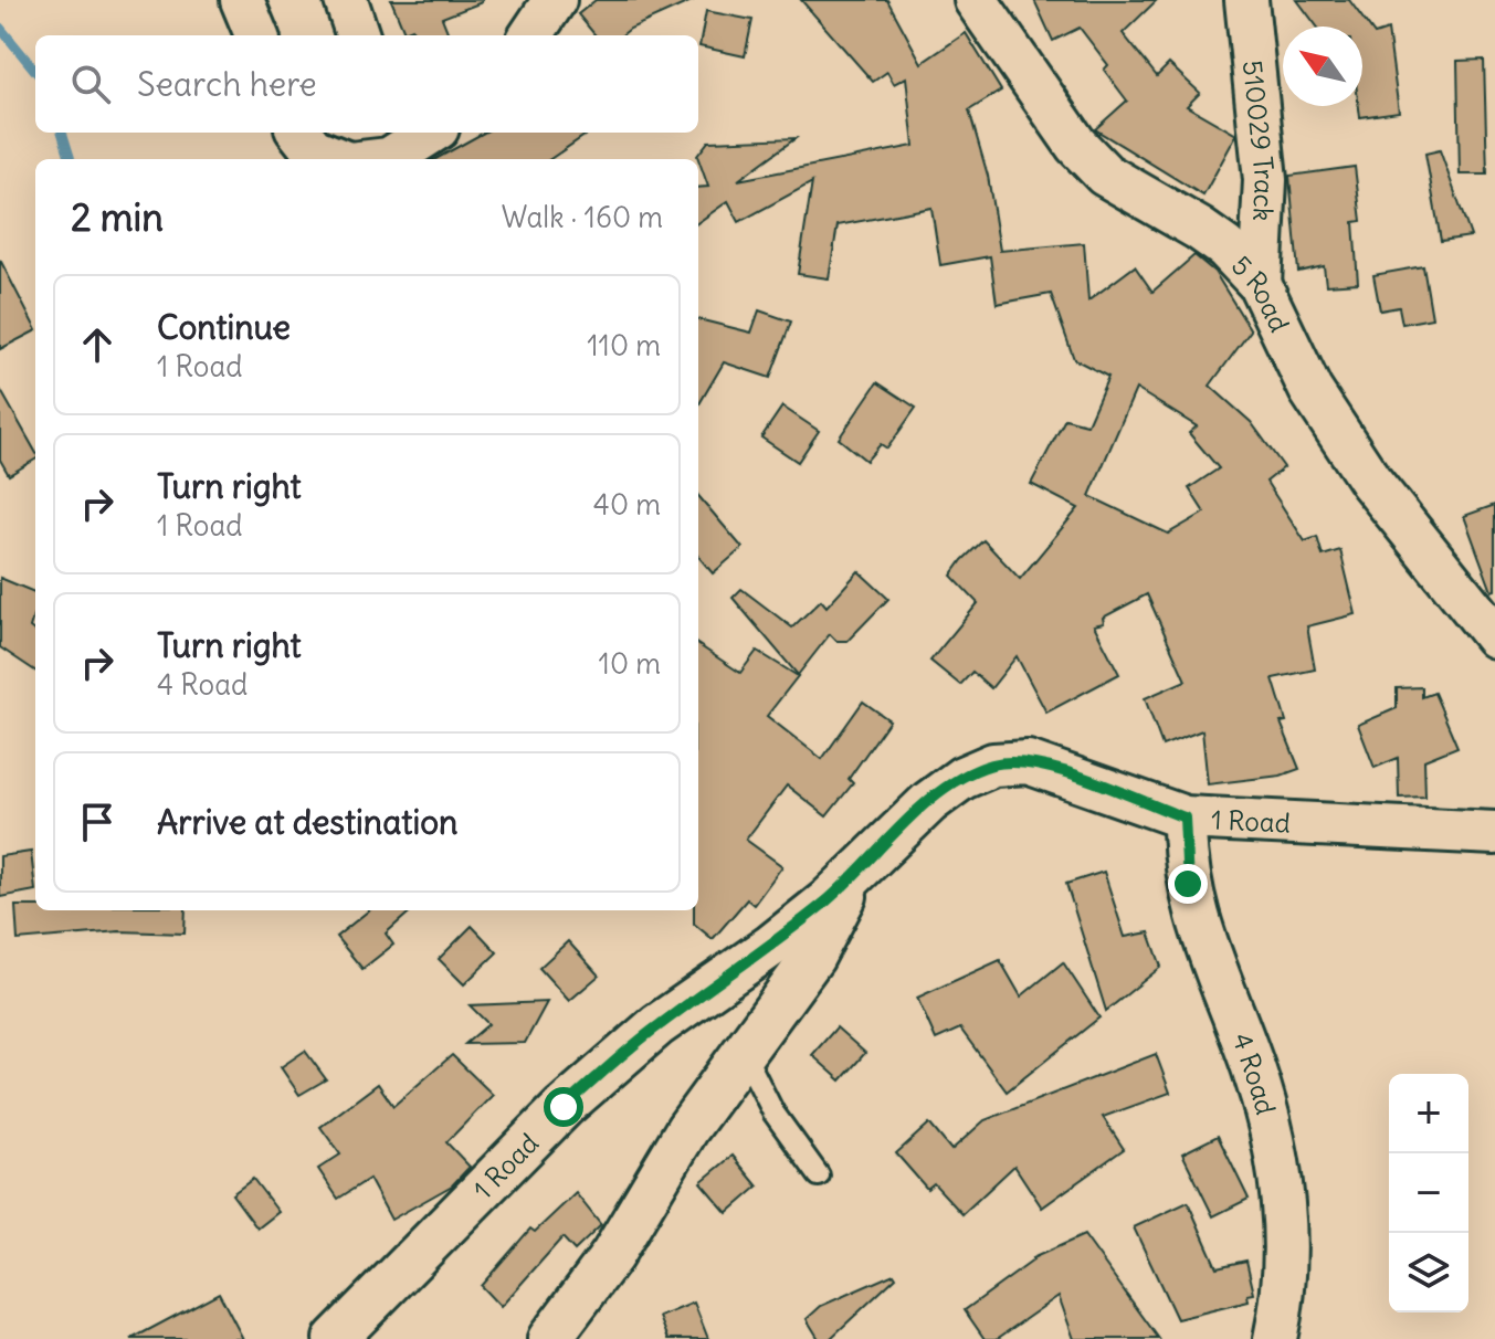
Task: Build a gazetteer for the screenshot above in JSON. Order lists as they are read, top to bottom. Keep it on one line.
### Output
{"streets":{"street":["510029 Track","5 Road","1 Road","4 Road"]},"crossings":[["510029 Track","5 Road"],["1 Road","4 Road"]],"north":"top left","page":{"search":"Search here","heading":["2 min","Walk · 160 m"],"list":[["Continue","1 Road","110 m"],["Turn right","1 Road","40 m"],["Turn right","4 Road","10 m"],"Arrive at destination"],"map_buttons":["+","−"]}}
